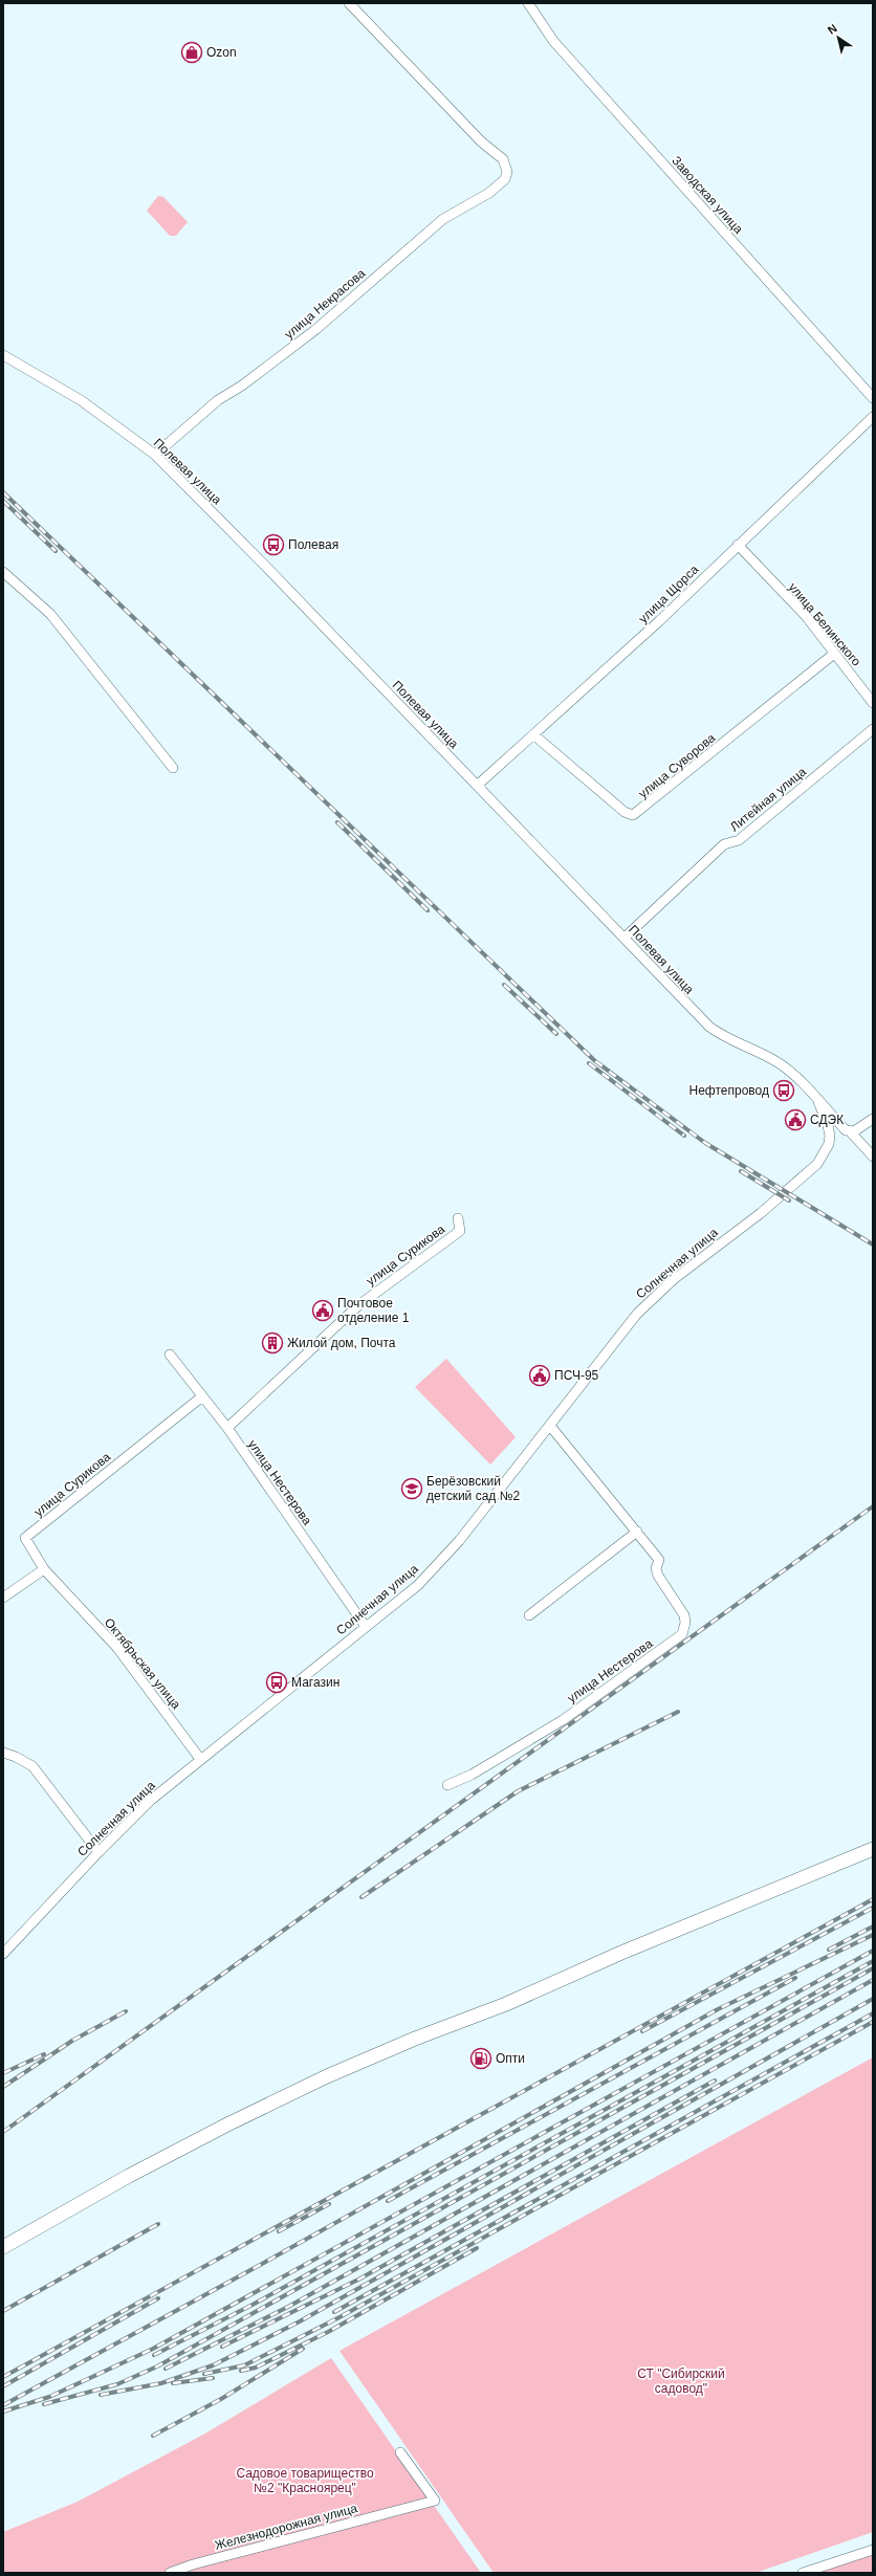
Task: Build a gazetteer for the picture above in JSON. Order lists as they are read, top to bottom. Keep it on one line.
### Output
{"streets":{"street":["Заводская улица","улица Некрасова","Полевая улица","улица Щорса","улица Белинского","улица Суворова","Литейная улица","улица Сурикова","Солнечная улица","улица Нестерова","Октябрьская улица","Железнодорожная улица"]},"crossings":[["улица Некрасова","Полевая улица"],["Полевая улица","улица Щорса"],["Полевая улица","Литейная улица"],["Полевая улица","Солнечная улица"],["улица Щорса","улица Белинского"],["улица Щорса","улица Суворова"],["улица Белинского","улица Суворова"],["улица Сурикова","улица Нестерова"],["улица Сурикова","Октябрьская улица"],["Солнечная улица","улица Нестерова"],["Солнечная улица","Октябрьская улица"]],"parks":["СТ \"Сибирский садовод\"","Садовое товарищество №2 \"Красноярец\""],"places":{"shop":["Ozon"],"bus stop":["Полевая","Нефтепровод","Магазин"],"public building":["СДЭК","Почтовое отделение 1","ПСЧ-95"],"building":["Жилой дом, Почта"],"school or university":["Берёзовский детский сад №2"],"fuel station":["Опти"]},"north":"top left"}
